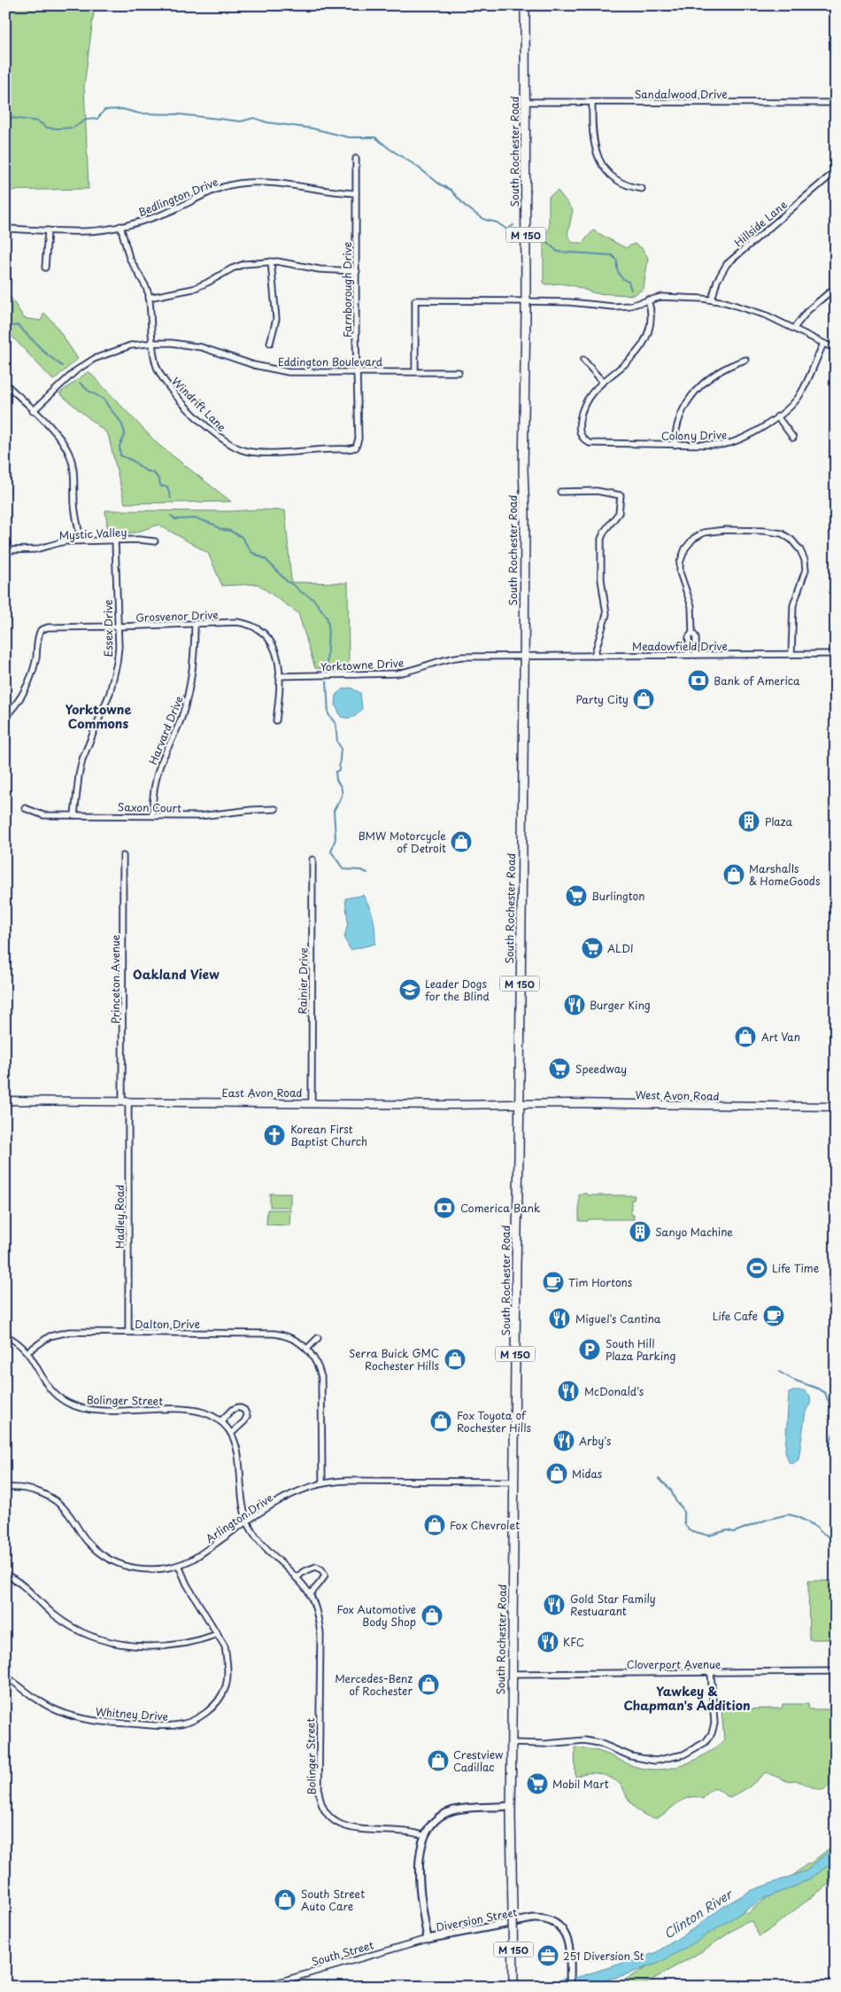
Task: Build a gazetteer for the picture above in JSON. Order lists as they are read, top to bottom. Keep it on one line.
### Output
{"streets":{"main road":["South Rochester Road","M 150","East Avon Road","West Avon Road"],"street":["Sandalwood Drive","Bedlington Drive","Hillside Lane","Farnborough Drive","Eddington Boulevard","Windrift Lane","Colony Drive","Mystic Valley","Grosvenor Drive","Essex Drive","Meadowfield Drive","Yorktowne Drive","Harvard Drive","Saxon Court","Princeton Avenue","Rainier Drive","Hadley Road","Dalton Drive","Bolinger Street","Arlington Drive","Cloverport Avenue","Whitney Drive","Diversion Street","South Street"]},"crossings":[["Sandalwood Drive","South Rochester Road"],["South Rochester Road","Meadowfield Drive"],["South Rochester Road","Yorktowne Drive"],["South Rochester Road","East Avon Road"],["South Rochester Road","West Avon Road"],["South Rochester Road","Arlington Drive"],["South Rochester Road","Cloverport Avenue"],["South Rochester Road","Diversion Street"],["Bedlington Drive","Farnborough Drive"],["Bedlington Drive","Windrift Lane"],["Farnborough Drive","Eddington Boulevard"],["Farnborough Drive","Windrift Lane"],["Eddington Boulevard","Windrift Lane"],["Mystic Valley","Essex Drive"],["Grosvenor Drive","Essex Drive"],["Grosvenor Drive","Yorktowne Drive"],["Grosvenor Drive","Harvard Drive"],["Essex Drive","Saxon Court"],["Meadowfield Drive","Yorktowne Drive"],["Harvard Drive","Saxon Court"],["Princeton Avenue","East Avon Road"],["Princeton Avenue","Hadley Road"],["Rainier Drive","East Avon Road"],["East Avon Road","West Avon Road"],["East Avon Road","Hadley Road"],["Hadley Road","Dalton Drive"],["Dalton Drive","Bolinger Street"],["Dalton Drive","Arlington Drive"],["Bolinger Street","Arlington Drive"],["Bolinger Street","Diversion Street"],["Arlington Drive","Whitney Drive"],["Diversion Street","South Street"]],"districts":["Yorktowne Commons","Oakland View","Yawkey & Chapman's Addition"],"water":["Clinton River"],"places":{"bank":["Bank of America","Comerica Bank"],"shop":["Party City","BMW Motorcycle of Detroit","Marshalls & HomeGoods","Art Van","Serra Buick GMC Rochester Hills","Fox Toyota of Rochester Hills","Midas","Fox Chevrolet","Fox Automotive Body Shop","Mercedes-Benz of Rochester","Crestview Cadillac","South Street Auto Care"],"building":["Plaza","Sanyo Machine"],"supermarket":["Burlington","ALDI","Speedway","Mobil Mart"],"school or university":["Leader Dogs for the Blind"],"restaurant":["Burger King","Miguel's Cantina","McDonald's","Arby's","Gold Star Family Restuarant","KFC"],"church":["Korean First Baptist Church"],"sports":["Life Time"],"cafe":["Tim Hortons","Life Cafe"],"parking":["South Hill Plaza Parking"],"office":["251 Diversion St"]}}
